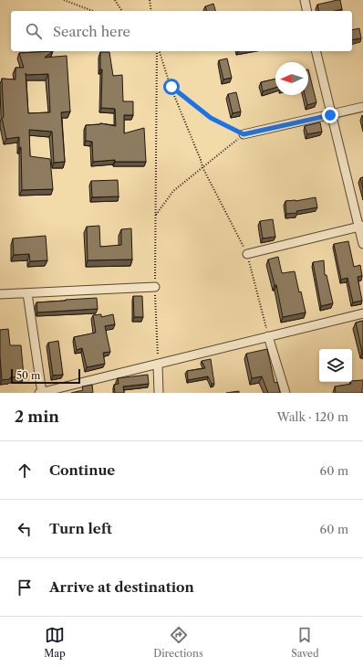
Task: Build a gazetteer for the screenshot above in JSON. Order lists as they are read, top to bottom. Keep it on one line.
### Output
{"scale_bar":"50 m","north":"left","page":{"search":"Search here","scale":"50 m","heading":["2 min","Walk · 120 m"],"list":[["Continue","60 m"],["Turn left","60 m"],"Arrive at destination"],"nav":["Map","Directions","Saved"]}}
